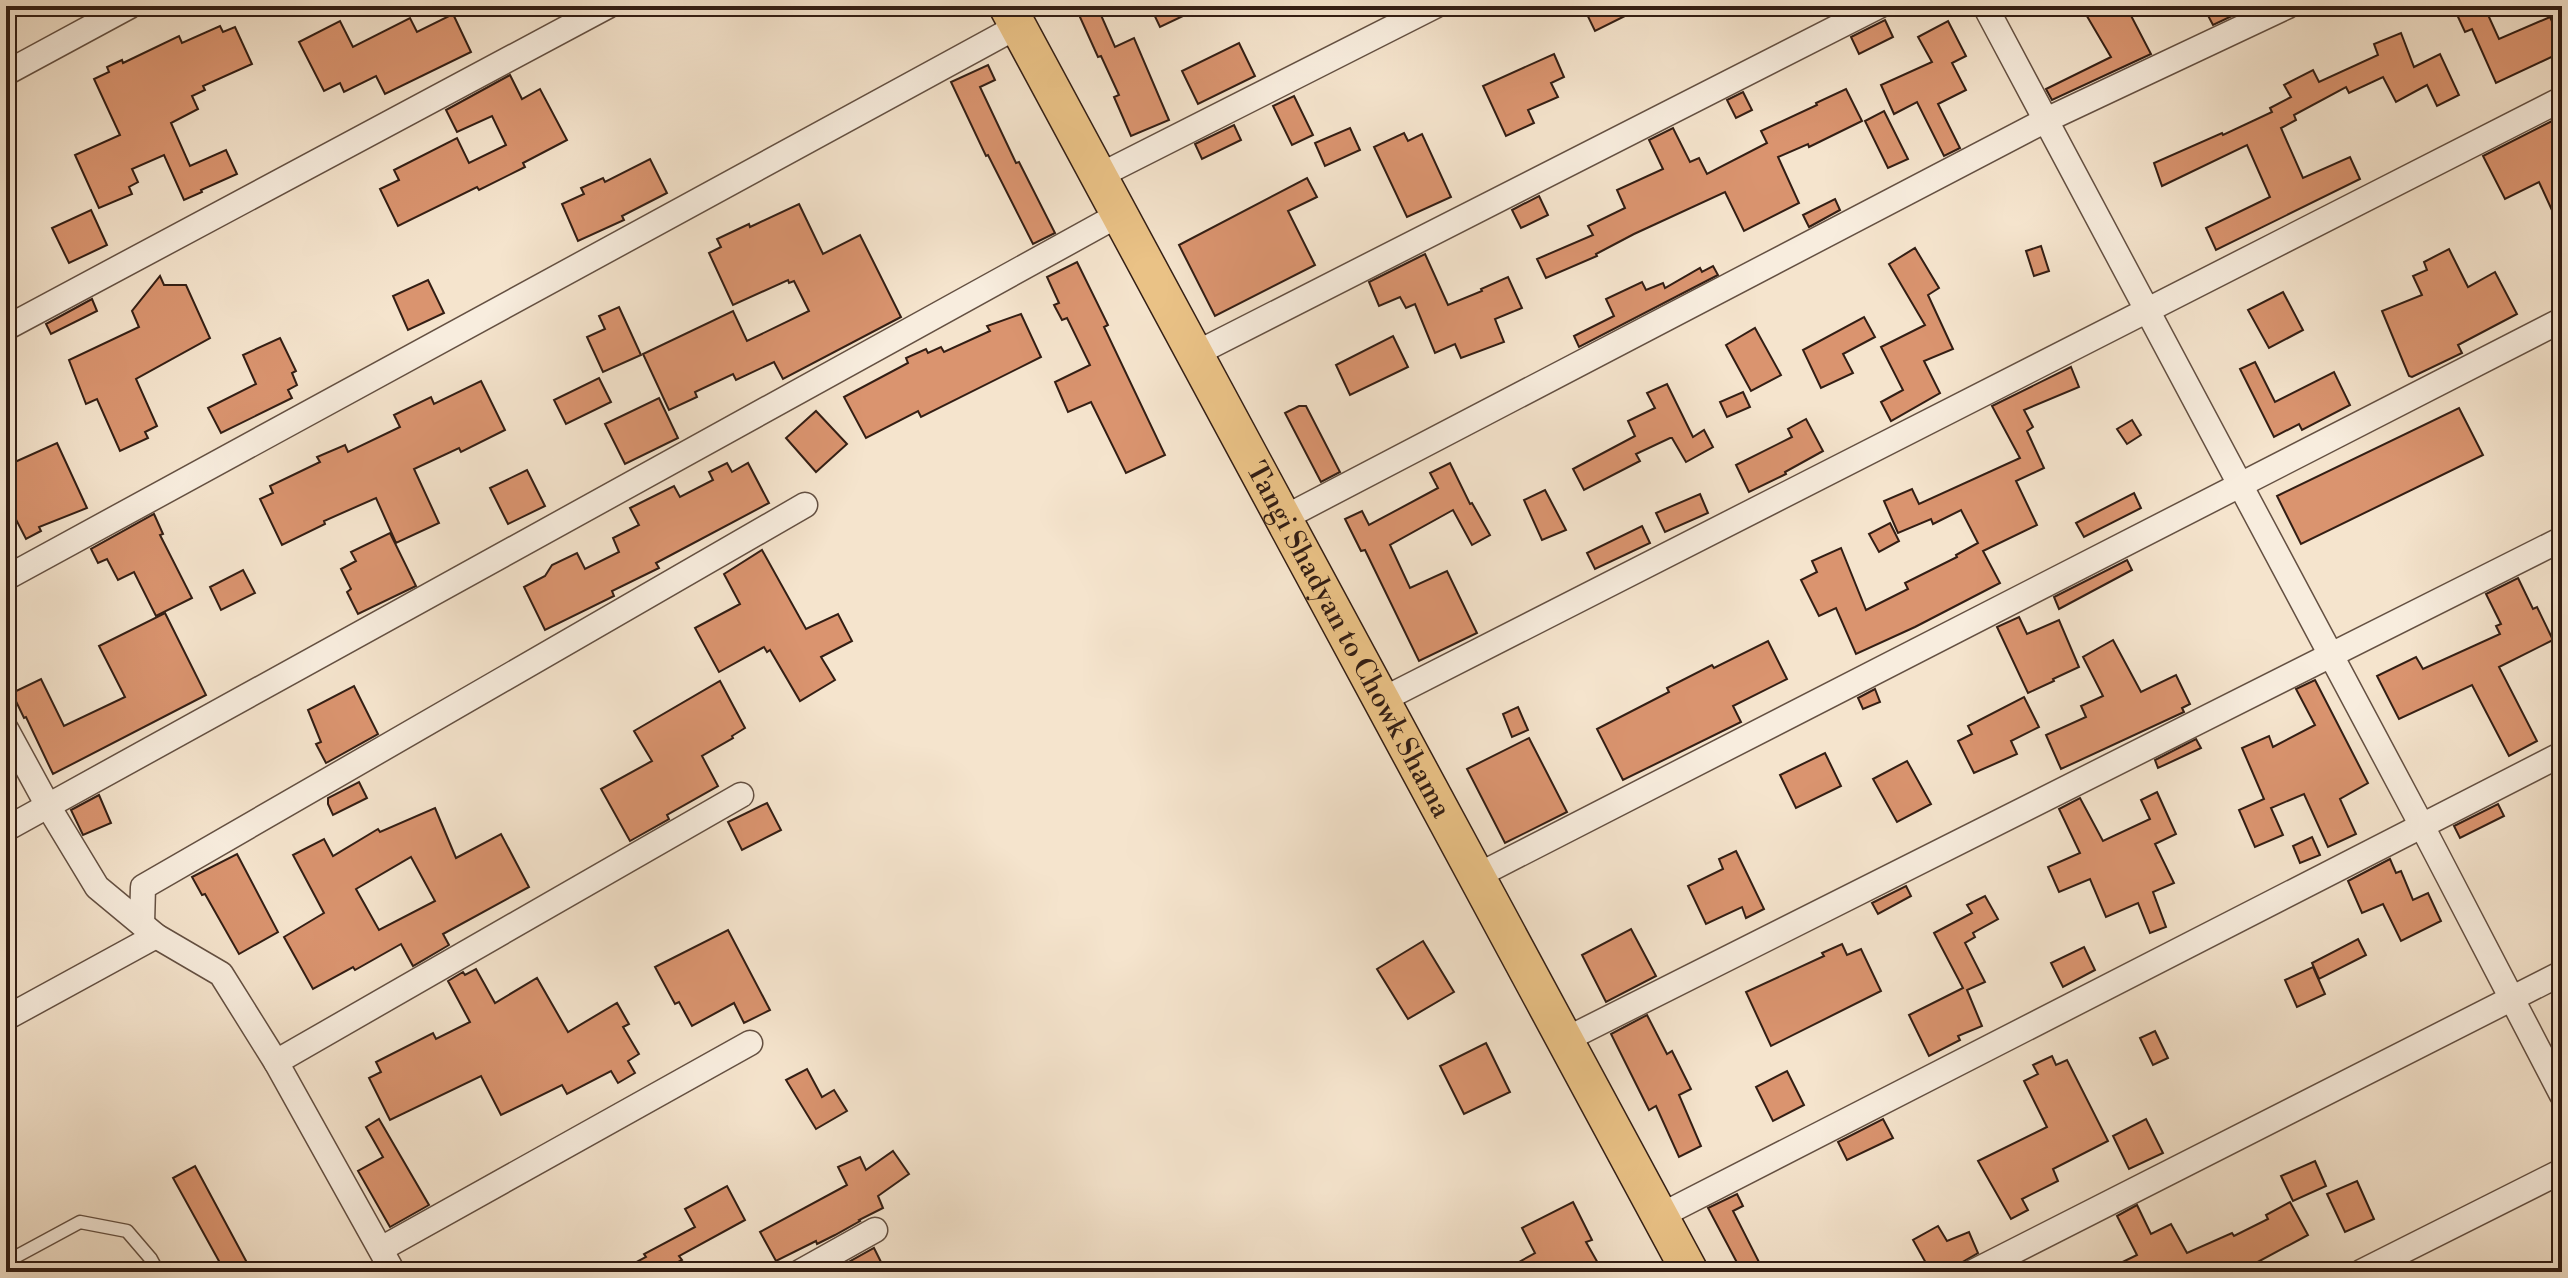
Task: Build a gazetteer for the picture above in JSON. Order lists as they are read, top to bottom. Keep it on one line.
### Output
{"streets":{"main road":["Tangi Shadyan to Chowk Shama"]}}
